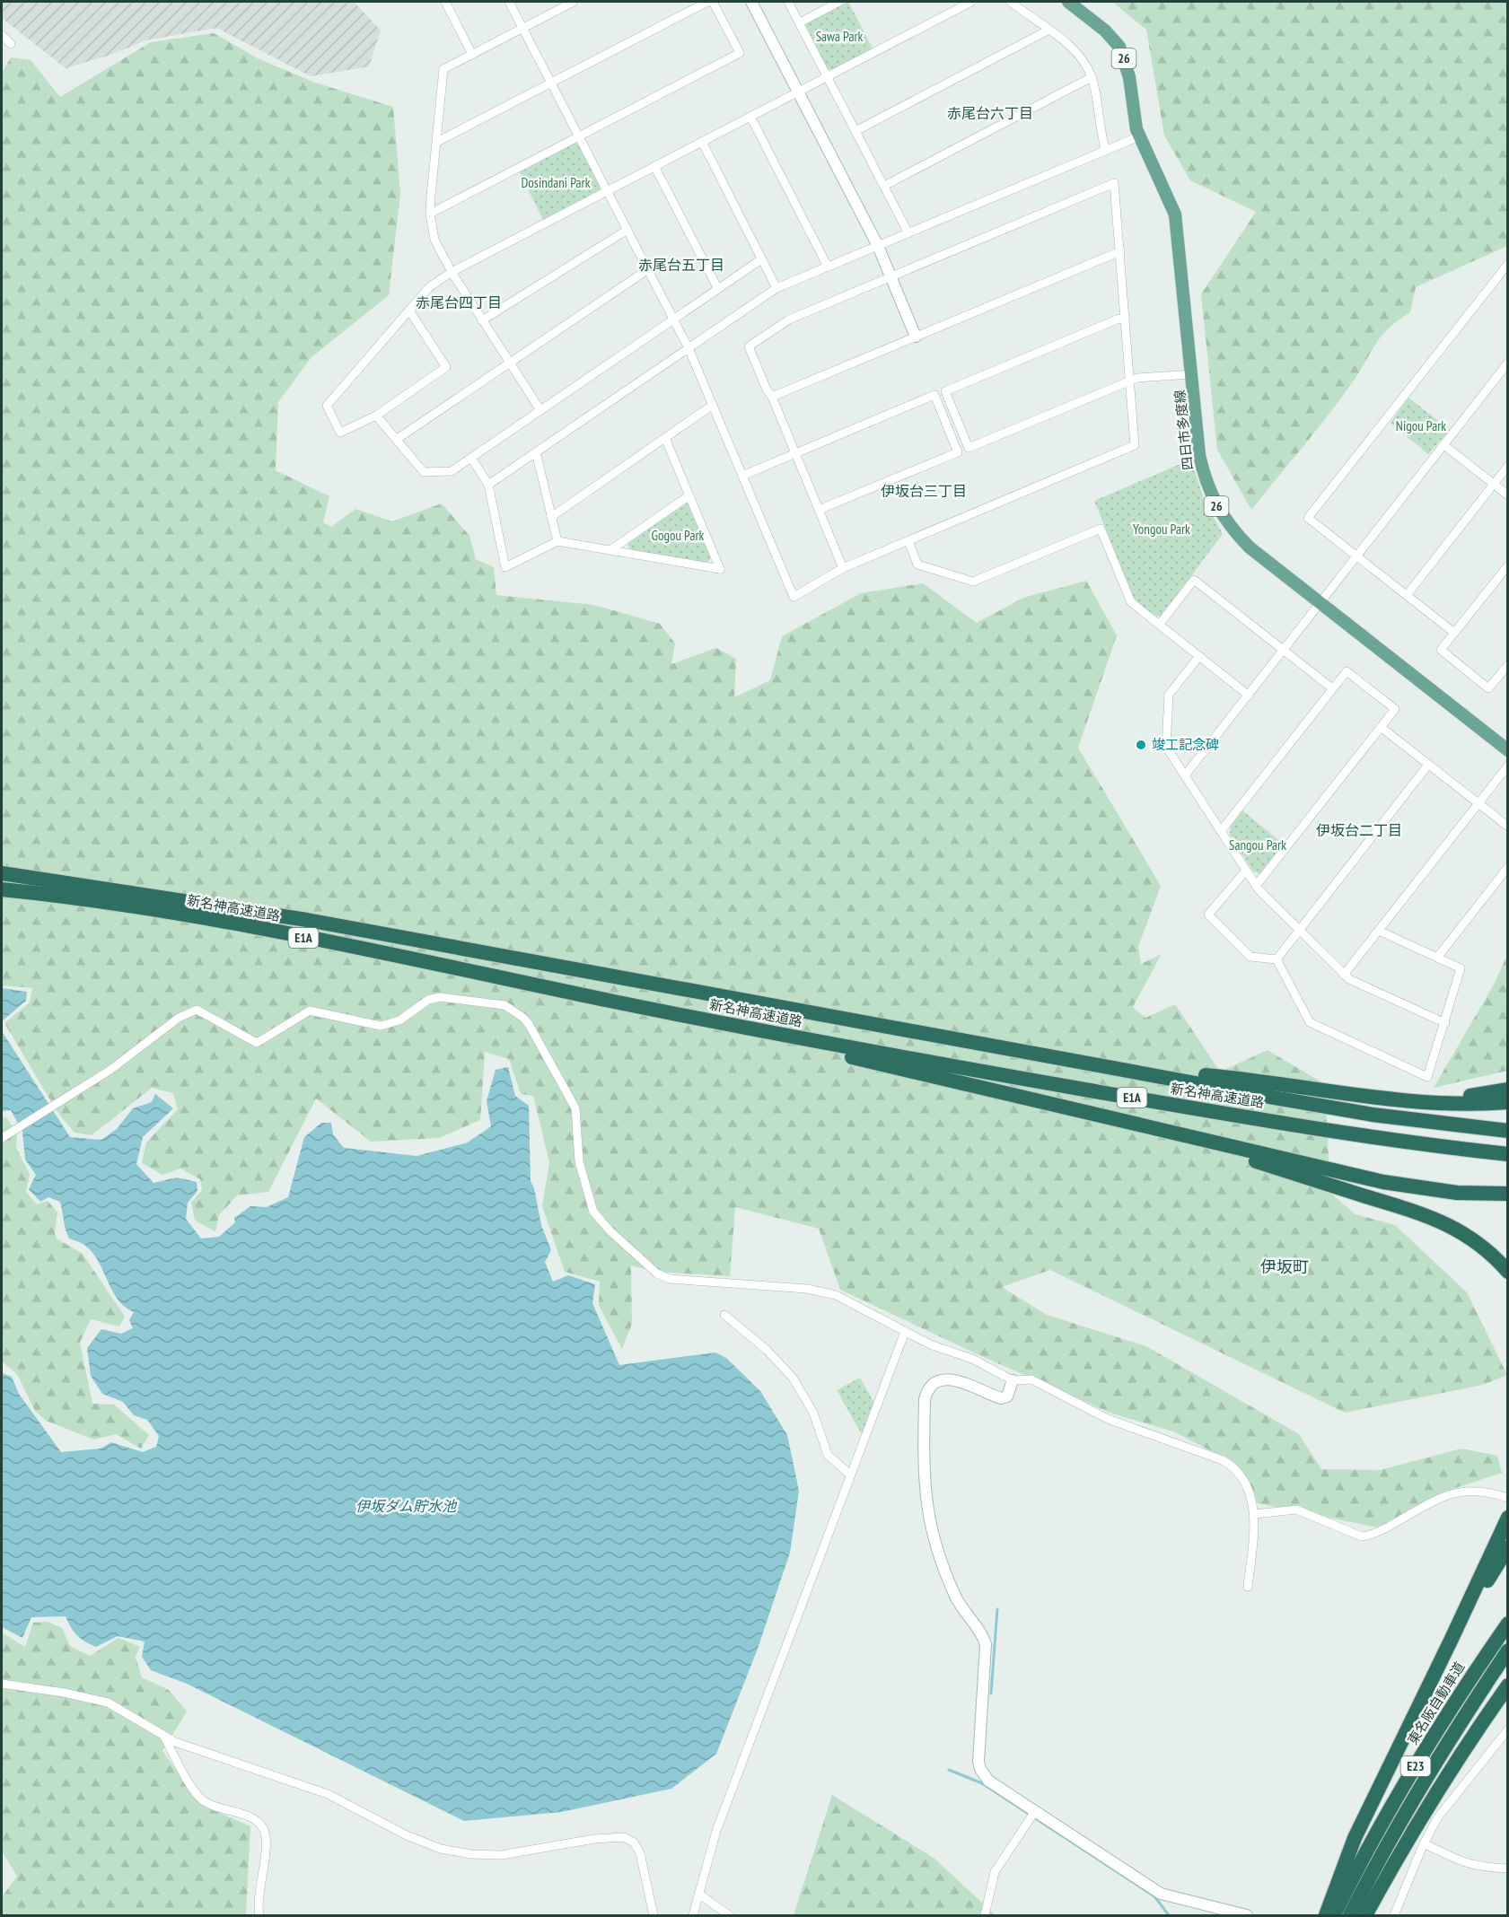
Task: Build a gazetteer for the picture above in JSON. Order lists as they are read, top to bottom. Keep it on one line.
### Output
{"streets":{"highway":["新名神高速道路","E1A","東名阪自動車道","E23"],"main road":["26","四日市多度線"]},"districts":["赤尾台六丁目","赤尾台五丁目","赤尾台四丁目","伊坂台三丁目","伊坂台二丁目","伊坂町"],"water":["伊坂ダム貯水池"],"parks":["Sawa Park","Dosindani Park","Nigou Park","Yongou Park","Gogou Park","Sangou Park"],"places":["竣工記念碑"]}
